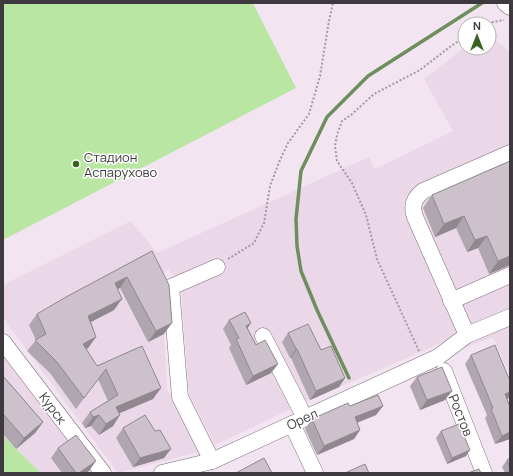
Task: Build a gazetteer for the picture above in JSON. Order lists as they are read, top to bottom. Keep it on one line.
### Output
{"streets":{"street":["Курск","Ростов","Орел"]},"crossings":[["Ростов","Орел"]],"places":["Стадион Аспарухово"],"north":"top"}
